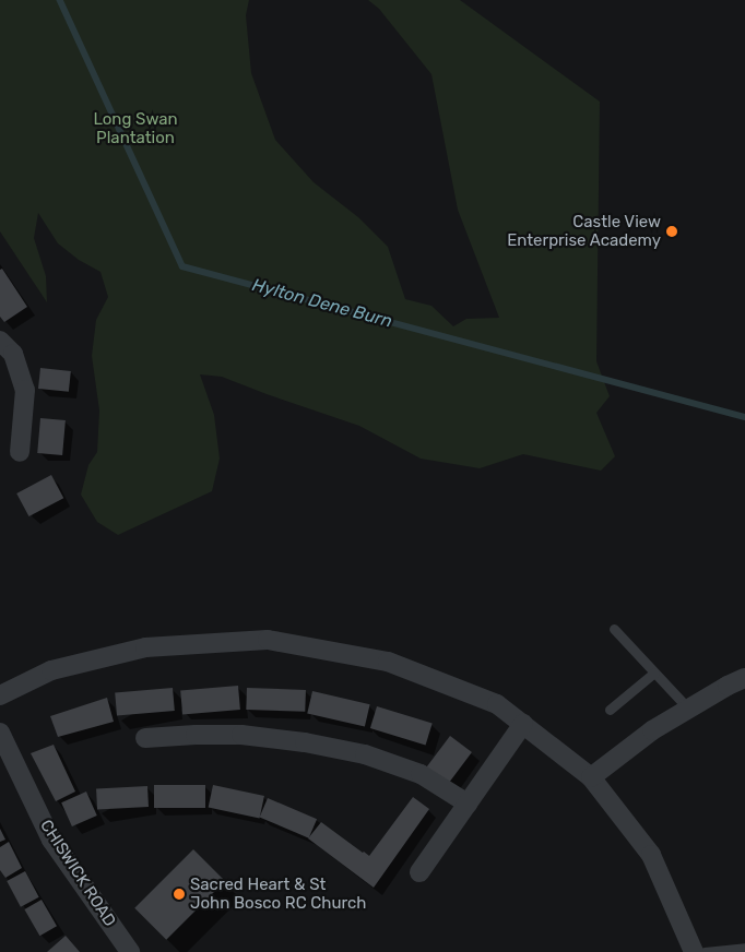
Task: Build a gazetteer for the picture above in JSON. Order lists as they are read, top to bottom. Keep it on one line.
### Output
{"streets":{"street":["CHISWICK ROAD"]},"water":["Hylton Dene Burn"],"parks":["Long Swan Plantation"],"places":["Castle View Enterprise Academy","Sacred Heart & St John Bosco RC Church"]}
